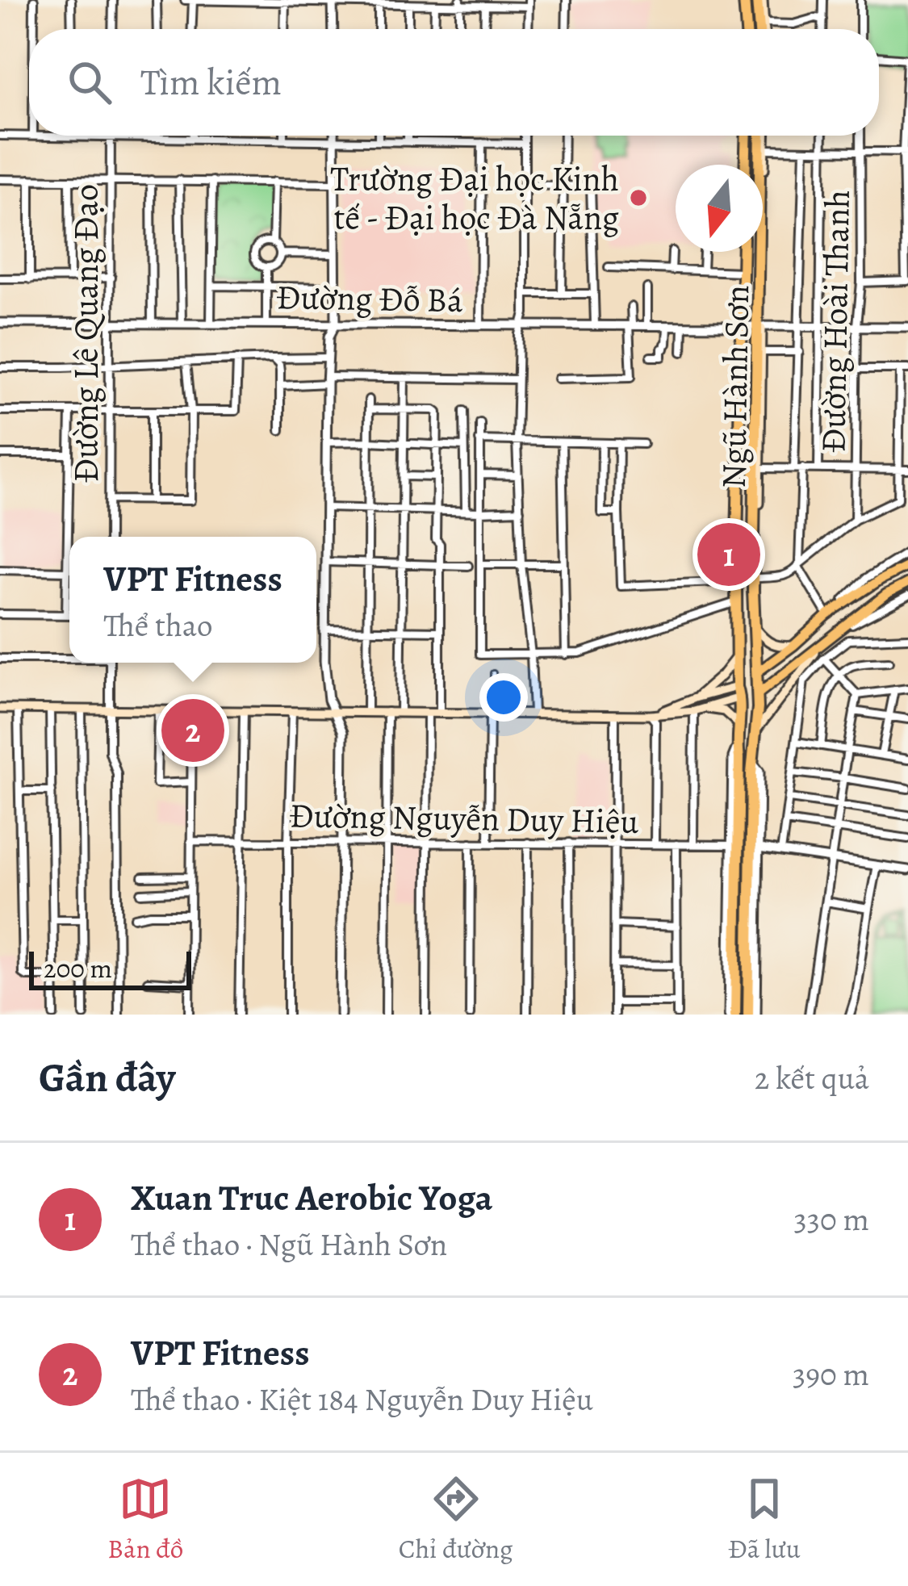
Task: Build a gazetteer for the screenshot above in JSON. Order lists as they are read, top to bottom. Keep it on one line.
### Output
{"streets":{"highway":["Ngũ Hành Sơn"],"street":["Đường Đỗ Bá","Đường Hoài Thanh","Đường Lê Quang Đạo","Đường Nguyễn Duy Hiệu"]},"crossings":[["Đường Đỗ Bá","Đường Hoài Thanh"],["Đường Đỗ Bá","Đường Lê Quang Đạo"],["Đường Đỗ Bá","Ngũ Hành Sơn"],["Ngũ Hành Sơn","Đường Nguyễn Duy Hiệu"]],"places":["Trường Đại học Kinh tế - Đại học Đà Nẵng"],"scale_bar":"200 m","north":"bottom","page":{"search":"Tìm kiếm","pins":["1","2"],"popup":["VPT Fitness","Thể thao"],"scale":"200 m","heading":["Gần đây","2 kết quả"],"list":[{"mark":"1","name":"Xuan Truc Aerobic Yoga","note":"Thể thao · Ngũ Hành Sơn","value":"330 m"},{"mark":"2","name":"VPT Fitness","note":"Thể thao · Kiệt 184 Nguyễn Duy Hiệu","value":"390 m"}],"nav":["Bản đồ","Chỉ đường","Đã lưu"]}}
